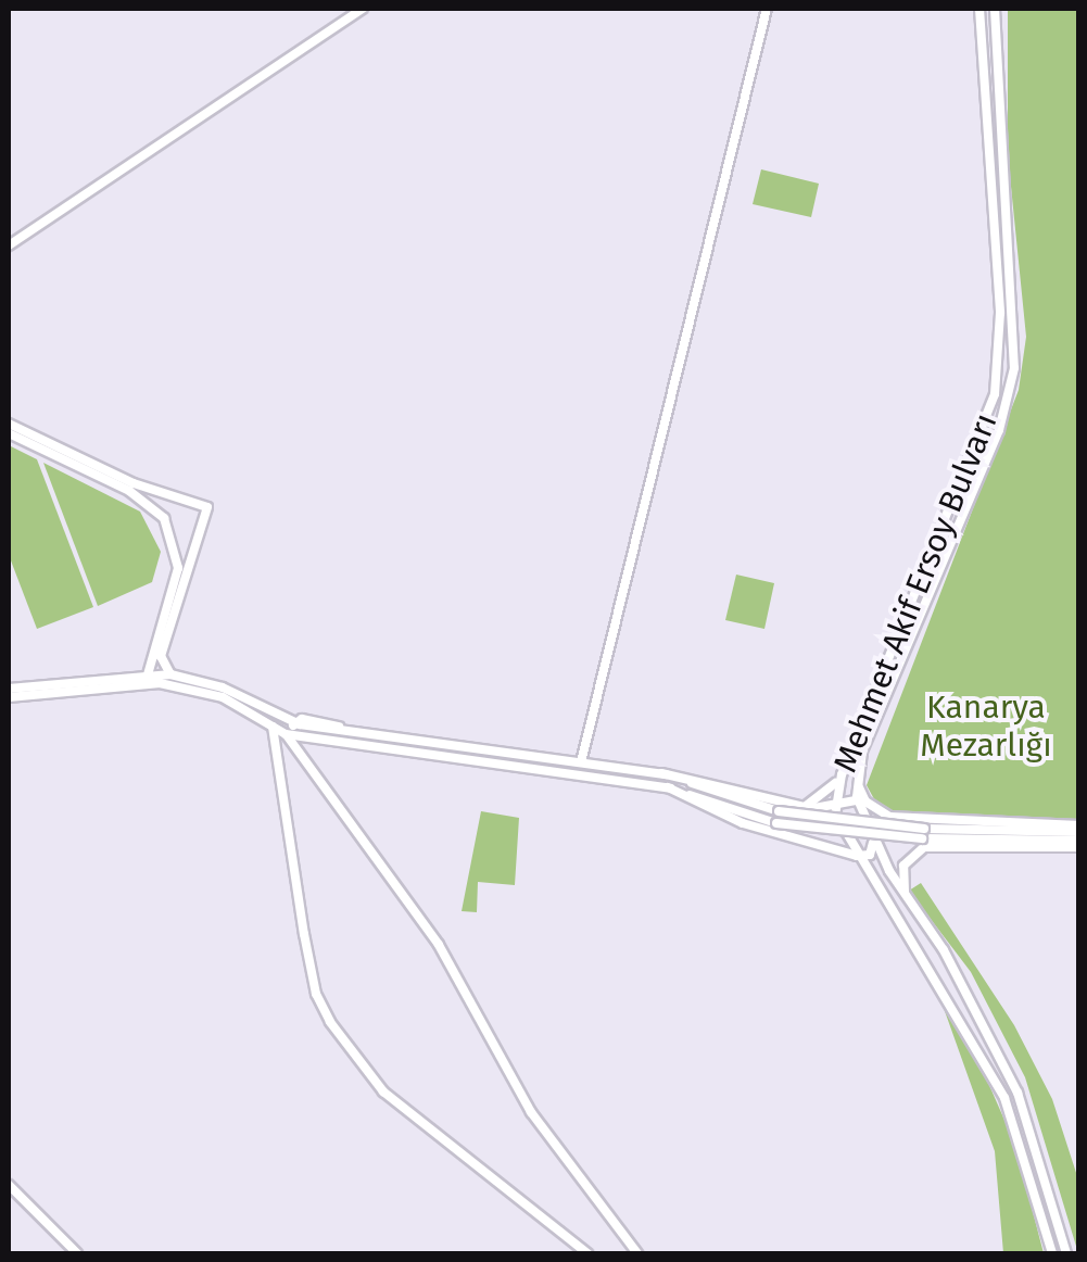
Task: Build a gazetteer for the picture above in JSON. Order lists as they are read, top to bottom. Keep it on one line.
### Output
{"streets":{"main road":["Mehmet Akif Ersoy Bulvarı"]},"parks":["Kanarya Mezarlığı"]}
